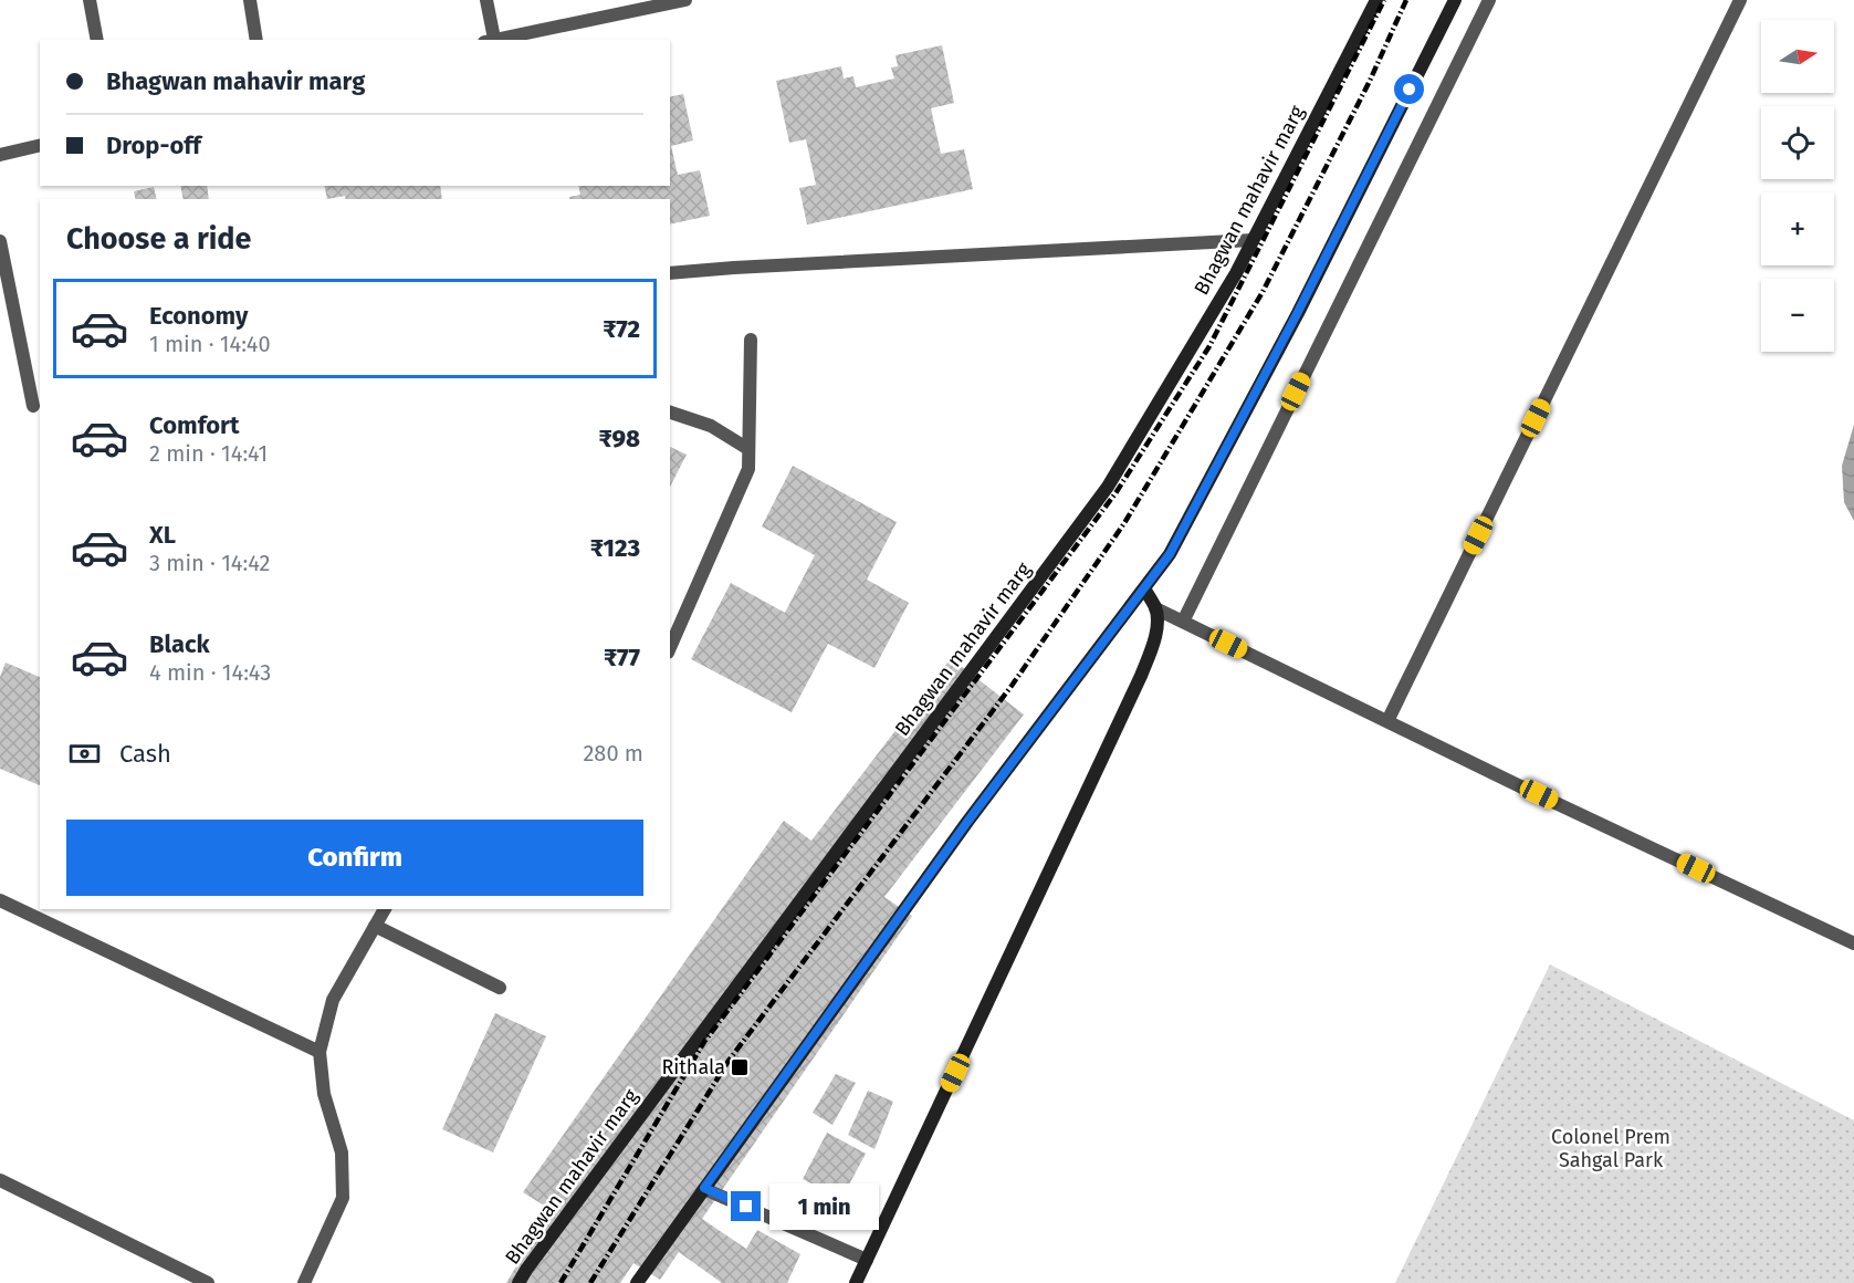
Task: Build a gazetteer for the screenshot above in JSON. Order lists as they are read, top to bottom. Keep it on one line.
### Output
{"streets":{"main road":["Bhagwan mahavir marg"]},"parks":["Colonel Prem Sahgal Park"],"places":{"transit":["Rithala"]},"north":"right","page":{"map_buttons":["+","−"],"banner":["Bhagwan mahavir marg","Drop-off"],"heading":"Choose a ride","list":[{"name":"Economy","note":"1 min · 14:40","value":"₹72"},{"name":"Comfort","note":"2 min · 14:41","value":"₹98"},{"name":"XL","note":"3 min · 14:42","value":"₹123"},{"name":"Black","note":"4 min · 14:43","value":"₹77"}],"pay":["Cash","280 m"],"buttons":"Confirm","bubble":"1 min"}}
